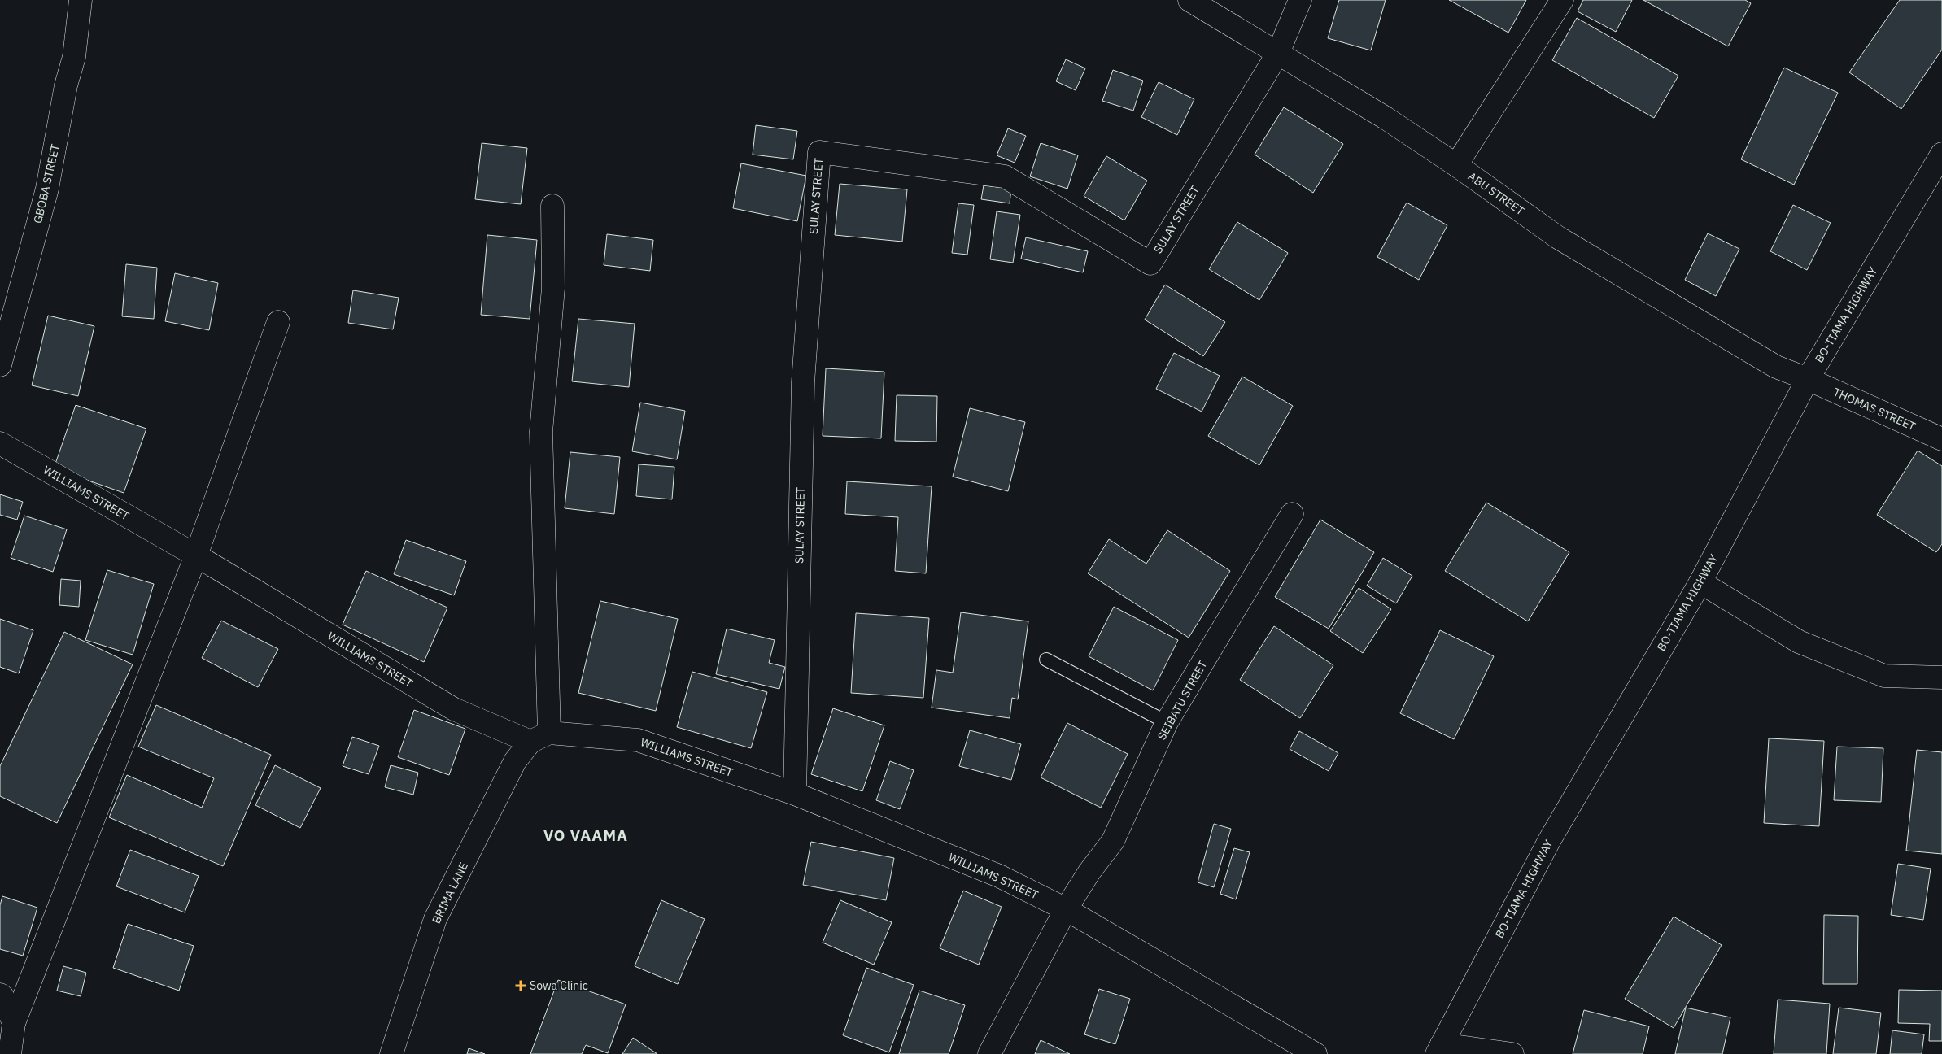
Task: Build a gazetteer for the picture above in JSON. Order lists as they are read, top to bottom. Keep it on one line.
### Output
{"streets":{"main road":["GBOBA STREET","ABU STREET","SULAY STREET","BO-TIAMA HIGHWAY","THOMAS STREET","WILLIAMS STREET","SEIBATU STREET","BRIMA LANE"]},"crossings":[["ABU STREET","SULAY STREET"],["ABU STREET","BO-TIAMA HIGHWAY"],["ABU STREET","THOMAS STREET"],["SULAY STREET","WILLIAMS STREET"],["BO-TIAMA HIGHWAY","THOMAS STREET"],["WILLIAMS STREET","SEIBATU STREET"],["WILLIAMS STREET","BRIMA LANE"]],"districts":["VO VAAMA"],"places":{"health":["Sowa Clinic"]}}
